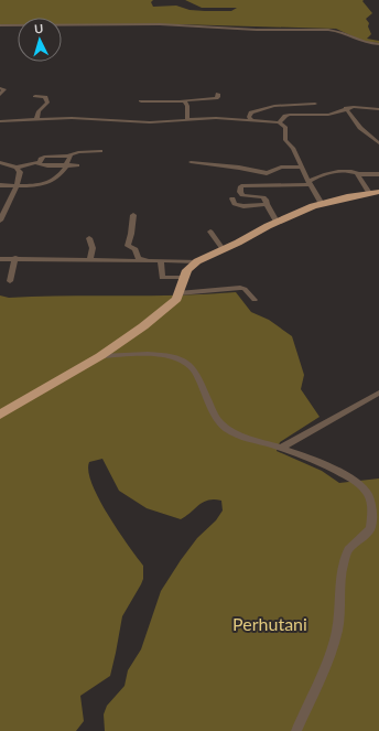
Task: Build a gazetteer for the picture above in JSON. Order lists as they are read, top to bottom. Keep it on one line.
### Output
{"parks":["Perhutani"],"north":"top"}
